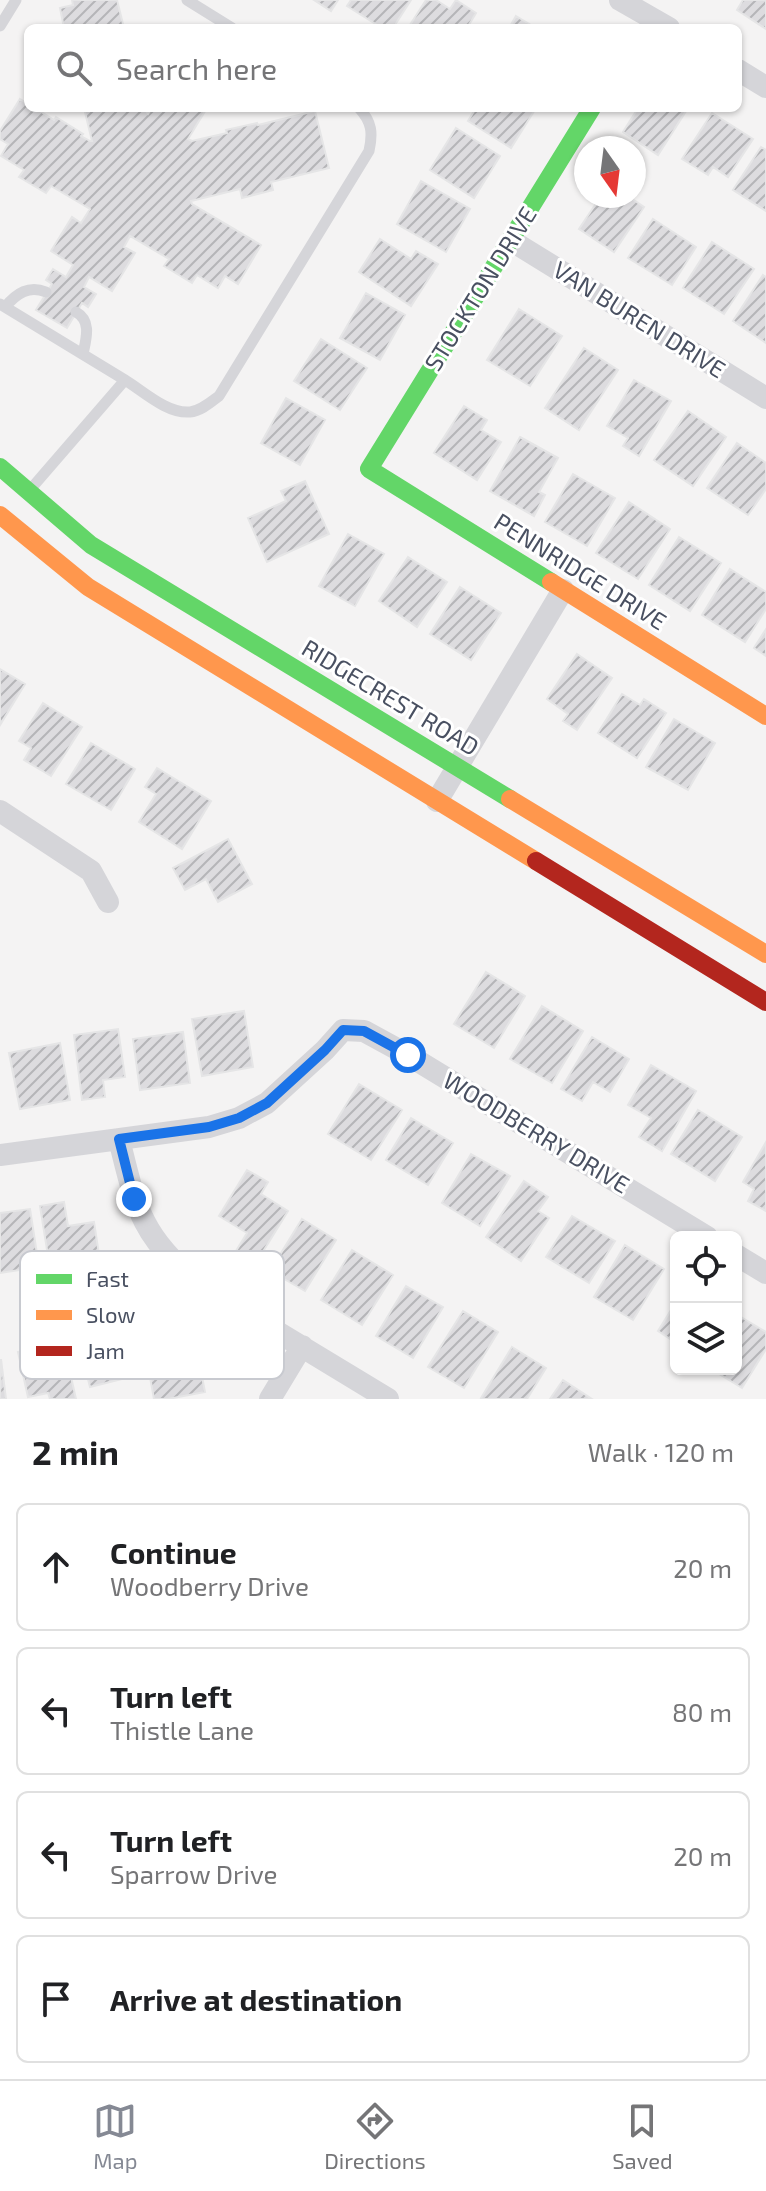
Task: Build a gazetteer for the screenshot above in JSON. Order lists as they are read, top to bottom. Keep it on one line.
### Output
{"streets":{"main road":["STOCKTON DRIVE","PENNRIDGE DRIVE","RIDGECREST ROAD"],"street":["VAN BUREN DRIVE","WOODBERRY DRIVE"]},"crossings":[["STOCKTON DRIVE","VAN BUREN DRIVE"],["STOCKTON DRIVE","PENNRIDGE DRIVE"]],"legend":["Fast","Slow","Jam"],"north":"bottom","page":{"search":"Search here","heading":["2 min","Walk · 120 m"],"list":[["Continue","Woodberry Drive","20 m"],["Turn left","Thistle Lane","80 m"],["Turn left","Sparrow Drive","20 m"],"Arrive at destination"],"nav":["Map","Directions","Saved"]}}
